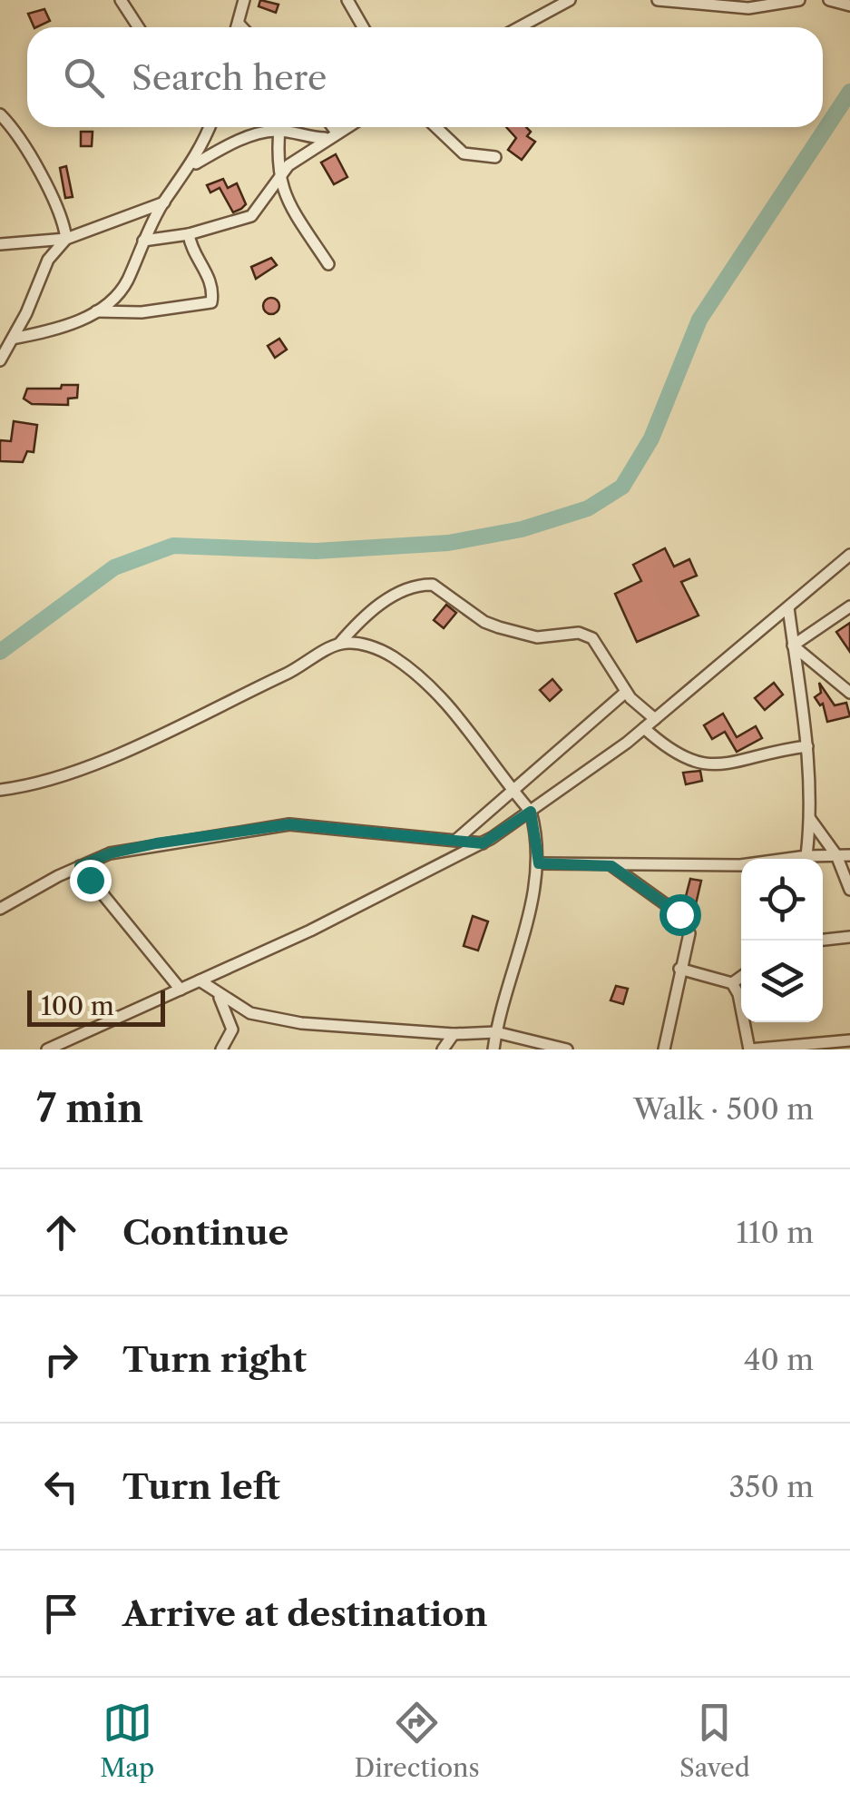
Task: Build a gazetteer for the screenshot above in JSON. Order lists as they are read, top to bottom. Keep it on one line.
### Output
{"scale_bar":"100 m","page":{"search":"Search here","scale":"100 m","heading":["7 min","Walk · 500 m"],"list":[["Continue","110 m"],["Turn right","40 m"],["Turn left","350 m"],"Arrive at destination"],"nav":["Map","Directions","Saved"]}}
